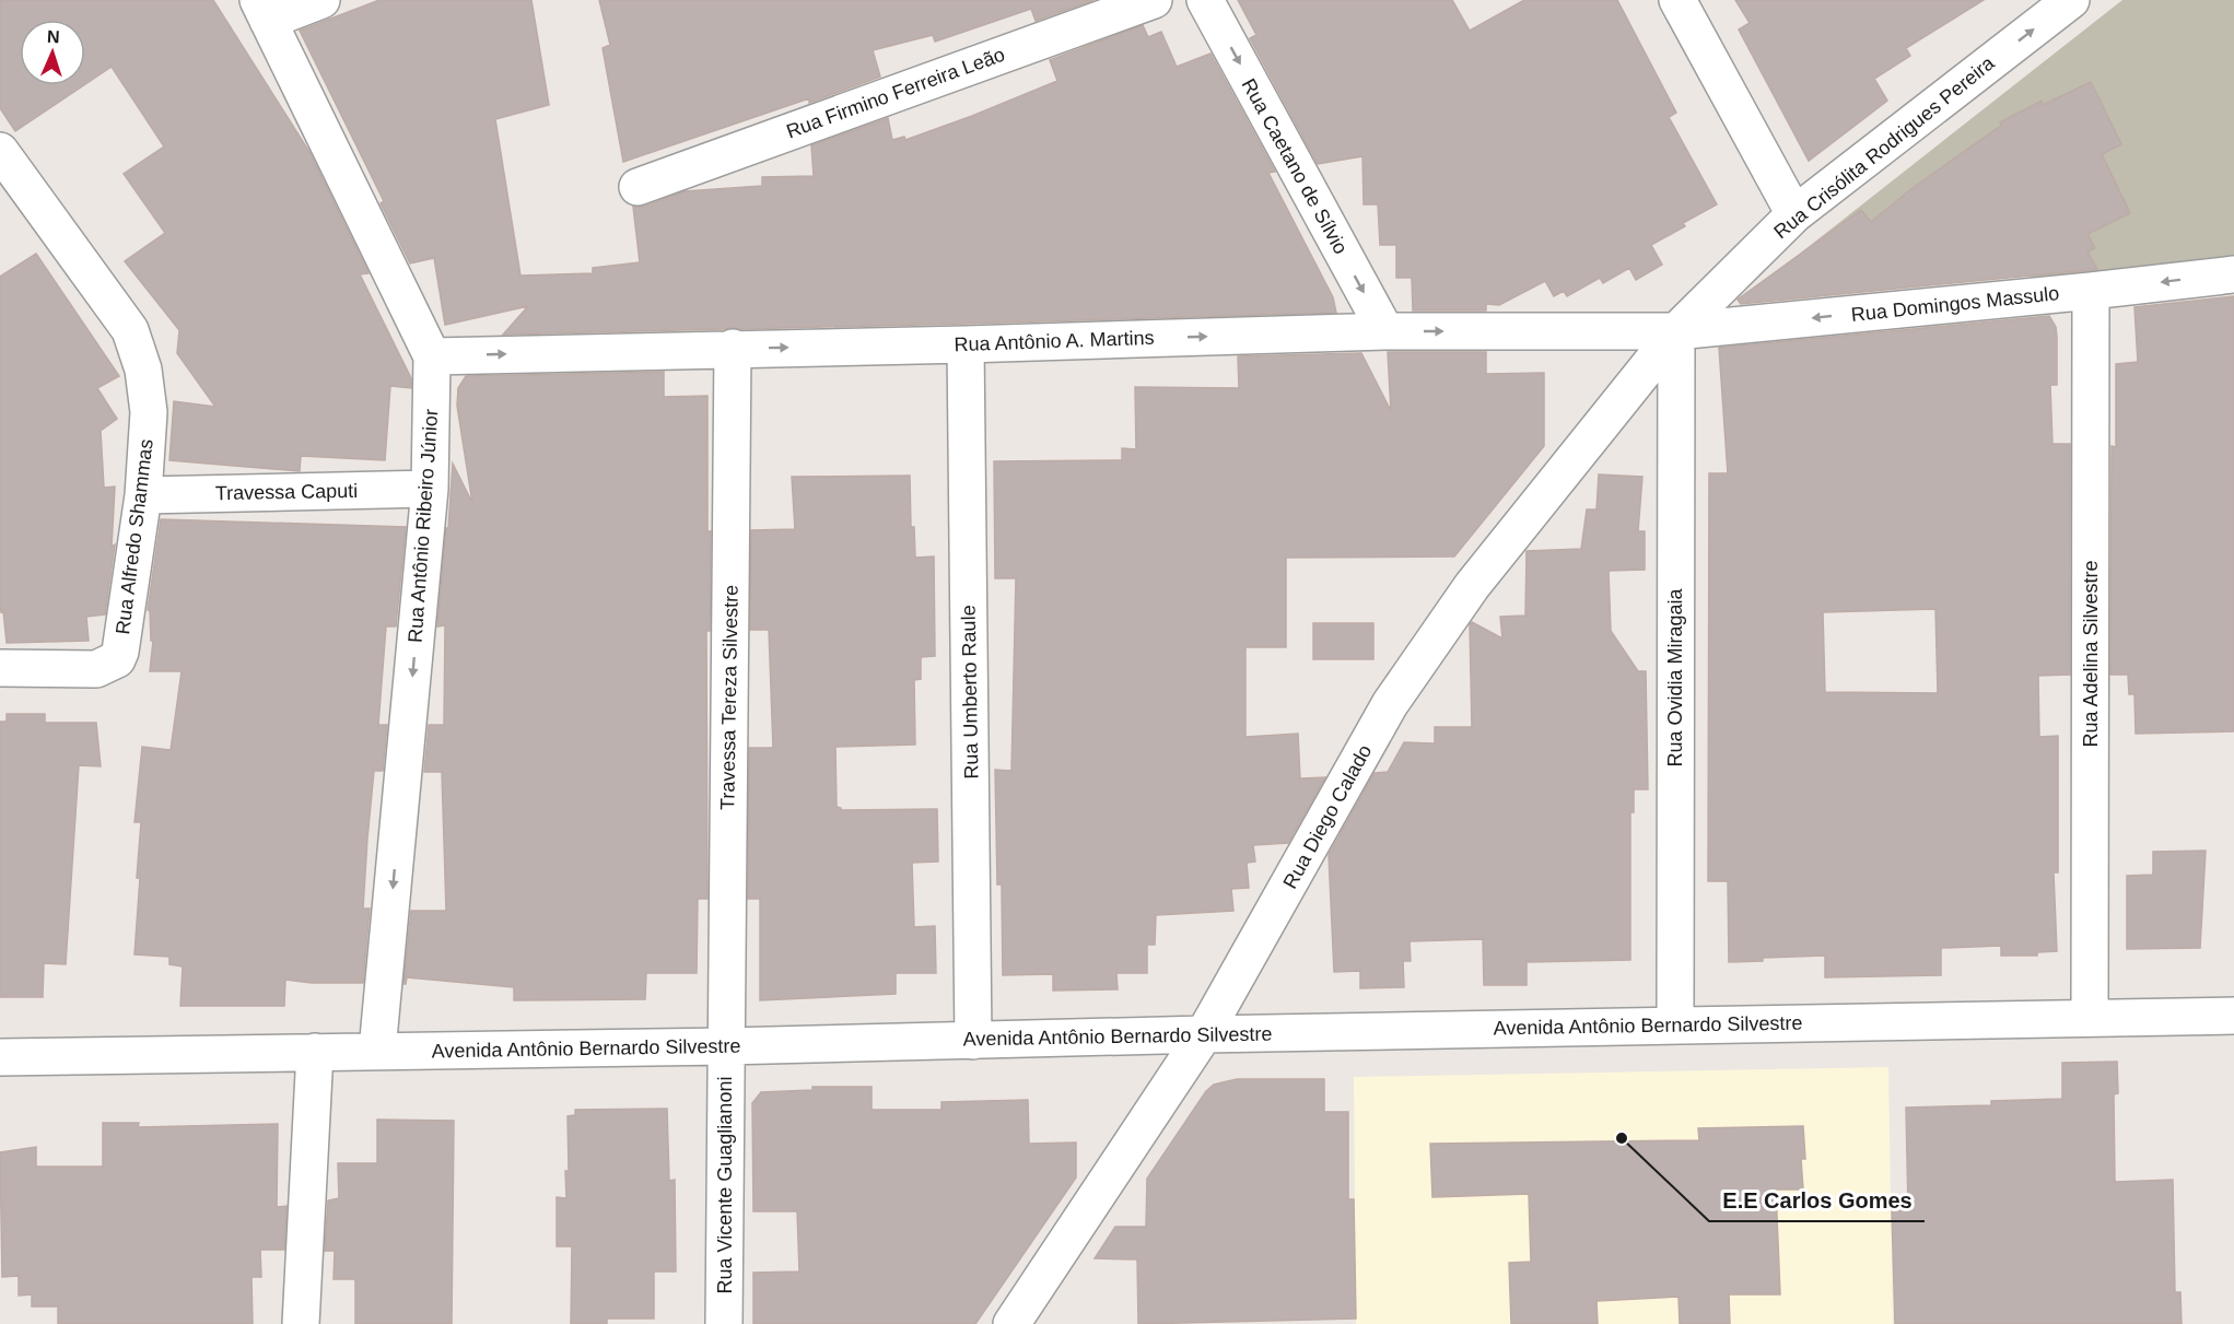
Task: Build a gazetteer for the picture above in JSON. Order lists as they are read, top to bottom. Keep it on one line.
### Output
{"streets":{"street":["Rua Firmino Ferreira Leão","Rua Crisólita Rodrigues Pereira","Rua Caetano de Sílvio","Rua Domingos Massulo","Rua Antônio A. Martins","Travessa Caputi","Rua Antônio Ribeiro Júnior","Rua Alfredo Shammas","Rua Adelina Silvestre","Rua Ovidia Miragaia","Rua Umberto Raule","Travessa Tereza Silvestre","Rua Diego Calado","Avenida Antônio Bernardo Silvestre","Rua Vicente Guaglianoni"]},"crossings":[["Rua Crisólita Rodrigues Pereira","Rua Domingos Massulo"],["Rua Crisólita Rodrigues Pereira","Rua Antônio A. Martins"],["Rua Crisólita Rodrigues Pereira","Rua Ovidia Miragaia"],["Rua Crisólita Rodrigues Pereira","Rua Diego Calado"],["Rua Caetano de Sílvio","Rua Antônio A. Martins"],["Rua Domingos Massulo","Rua Antônio A. Martins"],["Rua Domingos Massulo","Rua Adelina Silvestre"],["Rua Domingos Massulo","Rua Ovidia Miragaia"],["Rua Domingos Massulo","Rua Diego Calado"],["Rua Antônio A. Martins","Rua Antônio Ribeiro Júnior"],["Rua Antônio A. Martins","Rua Ovidia Miragaia"],["Rua Antônio A. Martins","Rua Umberto Raule"],["Rua Antônio A. Martins","Travessa Tereza Silvestre"],["Rua Antônio A. Martins","Rua Diego Calado"],["Travessa Caputi","Rua Antônio Ribeiro Júnior"],["Travessa Caputi","Rua Alfredo Shammas"],["Rua Antônio Ribeiro Júnior","Avenida Antônio Bernardo Silvestre"],["Rua Adelina Silvestre","Avenida Antônio Bernardo Silvestre"],["Rua Ovidia Miragaia","Rua Diego Calado"],["Rua Ovidia Miragaia","Avenida Antônio Bernardo Silvestre"],["Rua Umberto Raule","Avenida Antônio Bernardo Silvestre"],["Travessa Tereza Silvestre","Avenida Antônio Bernardo Silvestre"],["Travessa Tereza Silvestre","Rua Vicente Guaglianoni"],["Rua Diego Calado","Avenida Antônio Bernardo Silvestre"],["Avenida Antônio Bernardo Silvestre","Rua Vicente Guaglianoni"]],"one_way":["Rua Crisólita Rodrigues Pereira","Rua Caetano de Sílvio","Rua Domingos Massulo","Rua Antônio A. Martins","Rua Antônio Ribeiro Júnior"],"places":["E.E Carlos Gomes"],"north":"top"}
